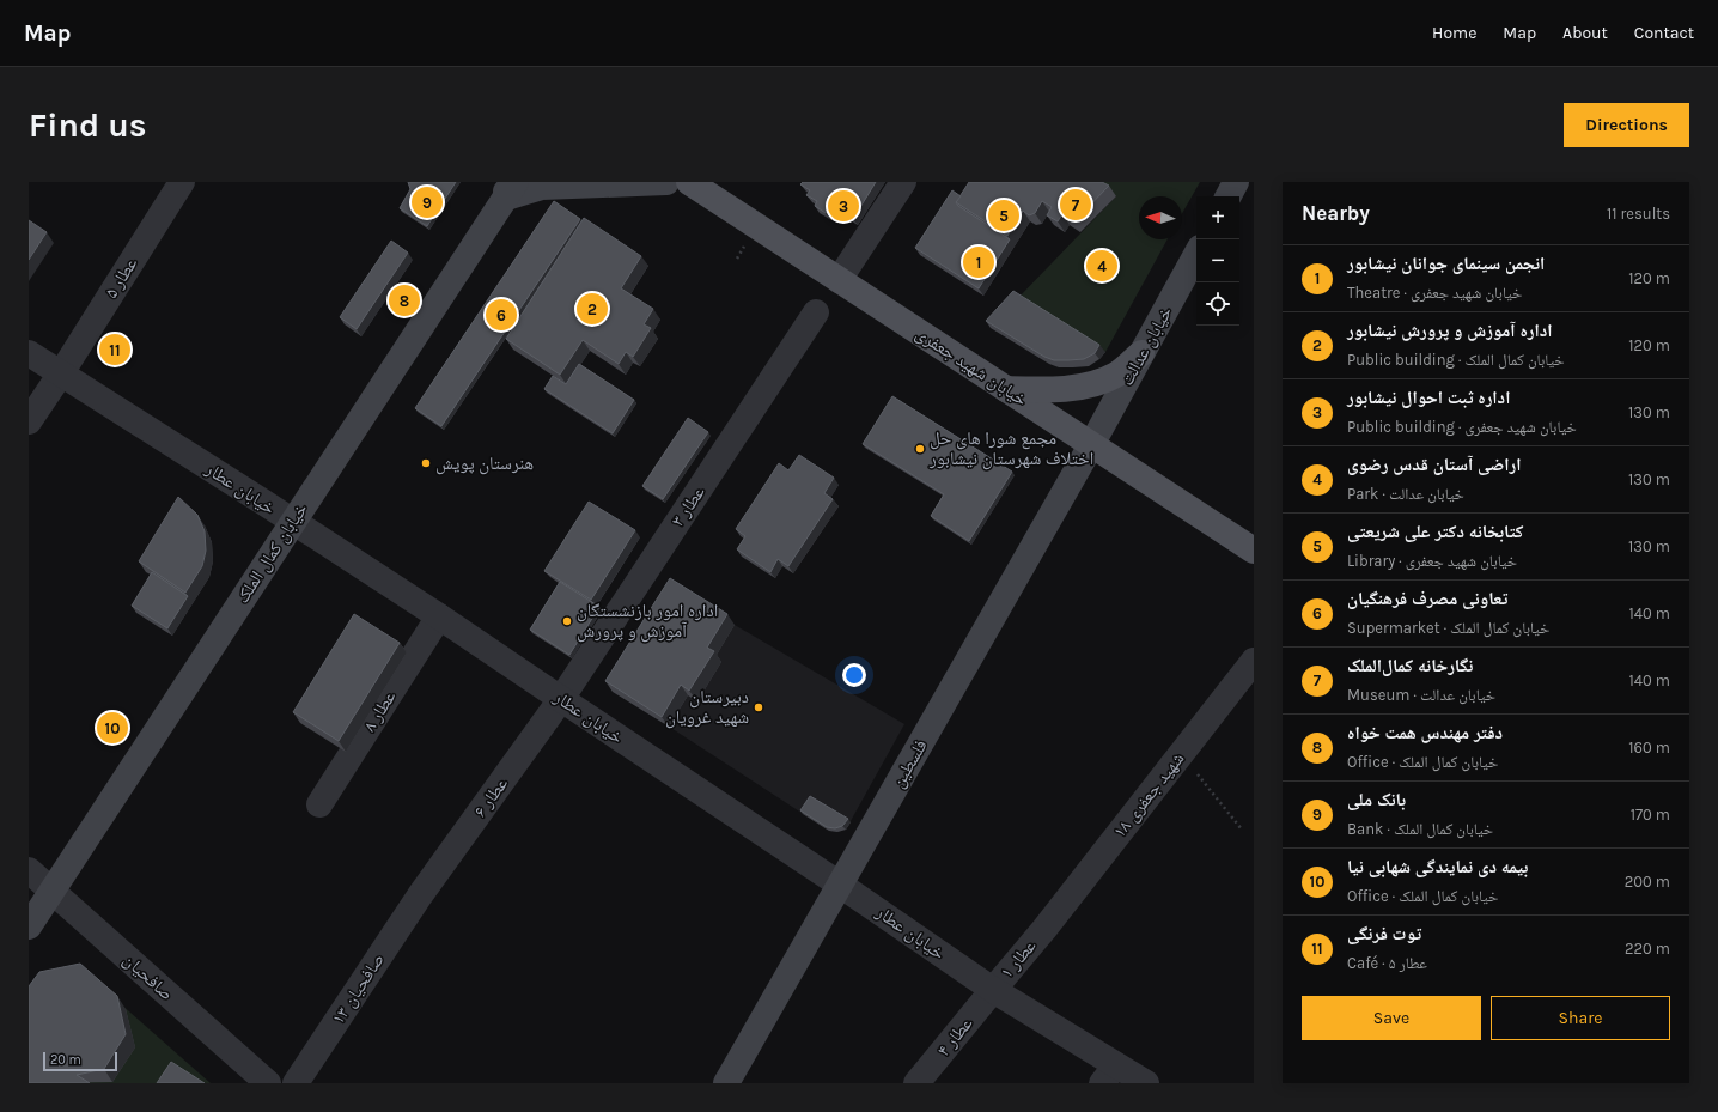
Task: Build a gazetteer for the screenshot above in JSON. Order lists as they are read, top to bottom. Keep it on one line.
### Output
{"streets":{"main road":["خیابان عدالت","خیابان شهید جعفری","خیابان کمال الملک","فلسطین"],"street":["عطار ۵","خیابان عطار","عطار ۳","عطار ۸","شهید جعفری ۱۸","عطار ۶","عطار ۱","صافحیان","صافحیان ۱۳","عطار ۴"]},"crossings":[["عطار ۵","خیابان عطار"],["خیابان عدالت","خیابان شهید جعفری"],["خیابان عدالت","فلسطین"],["خیابان شهید جعفری","فلسطین"],["خیابان عطار","عطار ۳"],["خیابان عطار","خیابان کمال الملک"],["خیابان عطار","عطار ۸"],["خیابان عطار","فلسطین"],["خیابان عطار","عطار ۶"],["خیابان عطار","عطار ۱"],["خیابان عطار","عطار ۴"],["عطار ۳","عطار ۶"],["خیابان کمال الملک","صافحیان"],["شهید جعفری ۱۸","عطار ۱"],["عطار ۶","صافحیان ۱۳"],["عطار ۱","عطار ۴"]],"places":["مجمع شورا های حل اختلاف شهرستان نیشابور","هنرستان پویش","اداره امور بازنشستگان آموزش و پرورش","دبیرستان شهید غرویان"],"scale_bar":"20 m","north":"left","page":{"header":"Map","nav":["Home","Map","About","Contact"],"buttons":["Directions",["Save","Share"]],"title":"Find us","heading":["Nearby","11 results"],"pins":["9","7","3","5","1","4","8","2","6","11","10"],"map_buttons":["+","−"],"list":[{"mark":"1","name":"انجمن سینمای جوانان نیشابور","note":"Theatre · خیابان شهید جعفری","value":"120 m"},{"mark":"2","name":"اداره آموزش و پرورش نیشابور","note":"Public building · خیابان کمال الملک","value":"120 m"},{"mark":"3","name":"اداره ثبت احوال نیشابور","note":"Public building · خیابان شهید جعفری","value":"130 m"},{"mark":"4","name":"اراضی آستان قدس رضوی","note":"Park · خیابان عدالت","value":"130 m"},{"mark":"5","name":"کتابخانه دکتر علی شریعتی","note":"Library · خیابان شهید جعفری","value":"130 m"},{"mark":"6","name":"تعاونی مصرف فرهنگیان","note":"Supermarket · خیابان کمال الملک","value":"140 m"},{"mark":"7","name":"نگارخانه کمال‌الملک","note":"Museum · خیابان عدالت","value":"140 m"},{"mark":"8","name":"دفتر مهندس همت خواه","note":"Office · خیابان کمال الملک","value":"160 m"},{"mark":"9","name":"بانک ملی","note":"Bank · خیابان کمال الملک","value":"170 m"},{"mark":"10","name":"بیمه دی نمایندگی شهابی نیا","note":"Office · خیابان کمال الملک","value":"200 m"},{"mark":"11","name":"توت فرنگی","note":"Café · عطار ۵","value":"220 m"}],"scale":"20 m"}}
